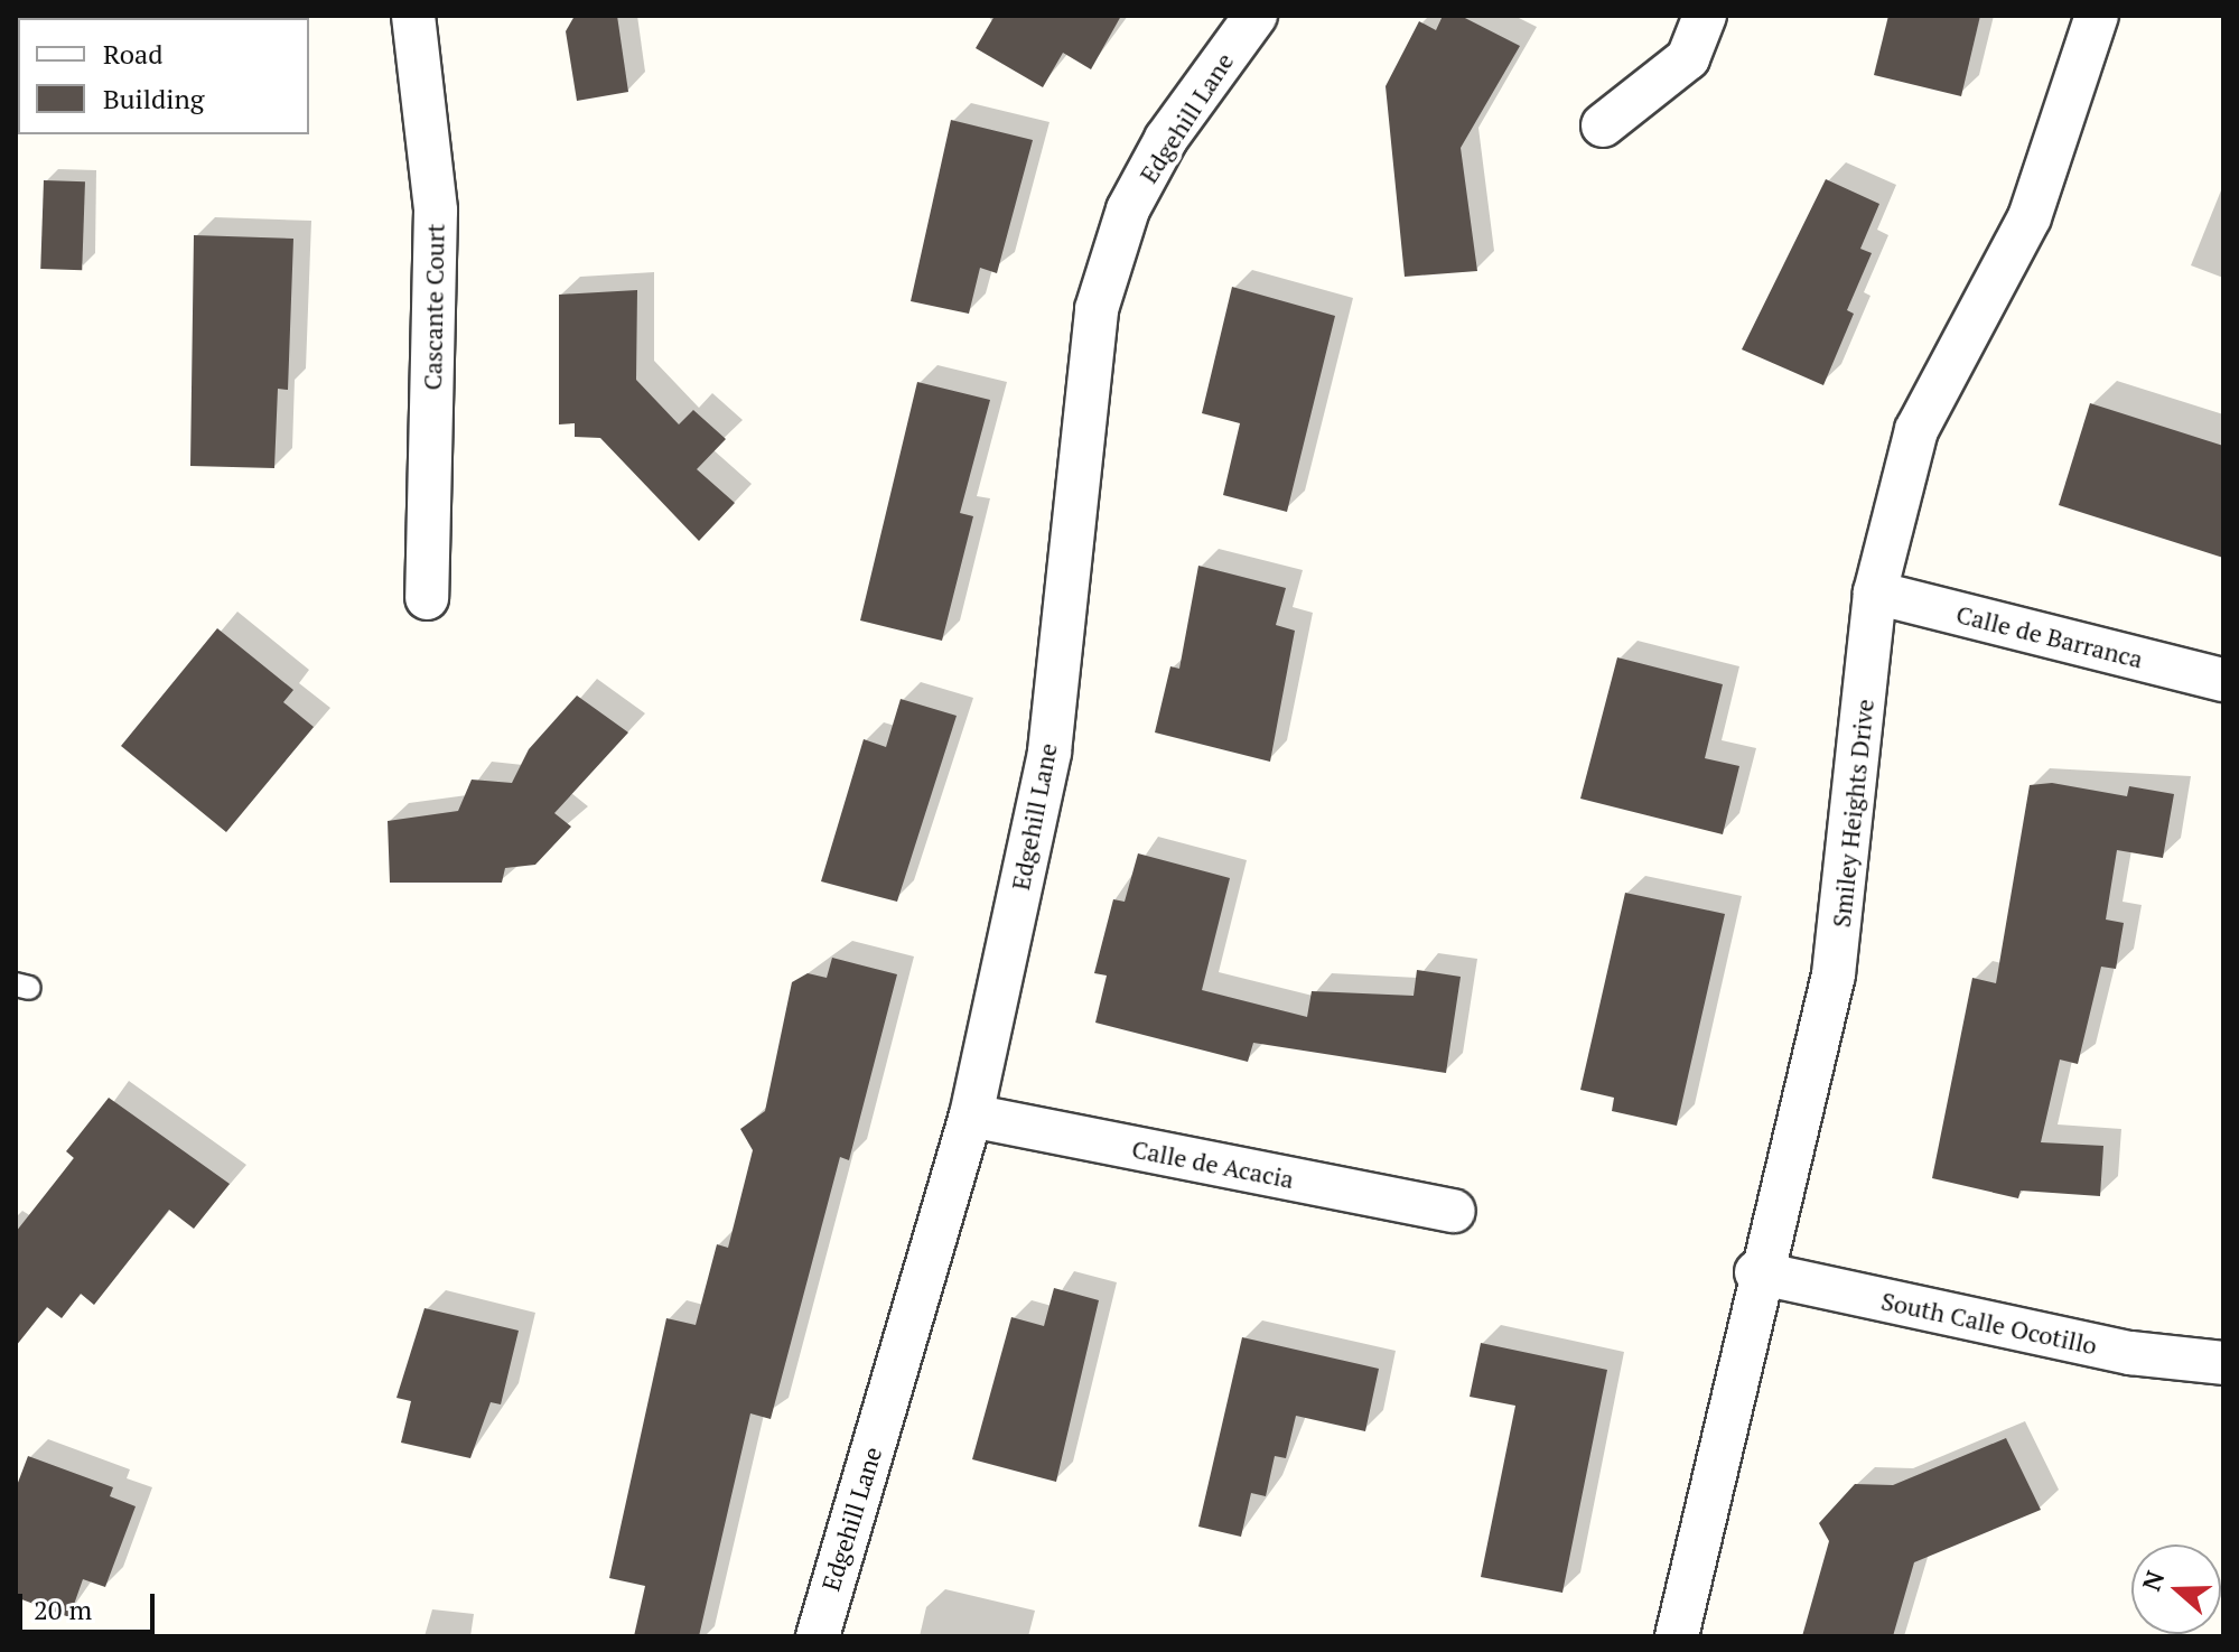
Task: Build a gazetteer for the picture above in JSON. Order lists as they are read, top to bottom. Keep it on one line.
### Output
{"streets":{"street":["Edgehill Lane","Cascante Court","Calle de Barranca","Smiley Heights Drive","Calle de Acacia","South Calle Ocotillo"]},"crossings":[["Edgehill Lane","Calle de Acacia"],["Calle de Barranca","Smiley Heights Drive"],["Smiley Heights Drive","South Calle Ocotillo"]],"legend":["Road","Building"],"scale_bar":"20 m","north":"left"}
